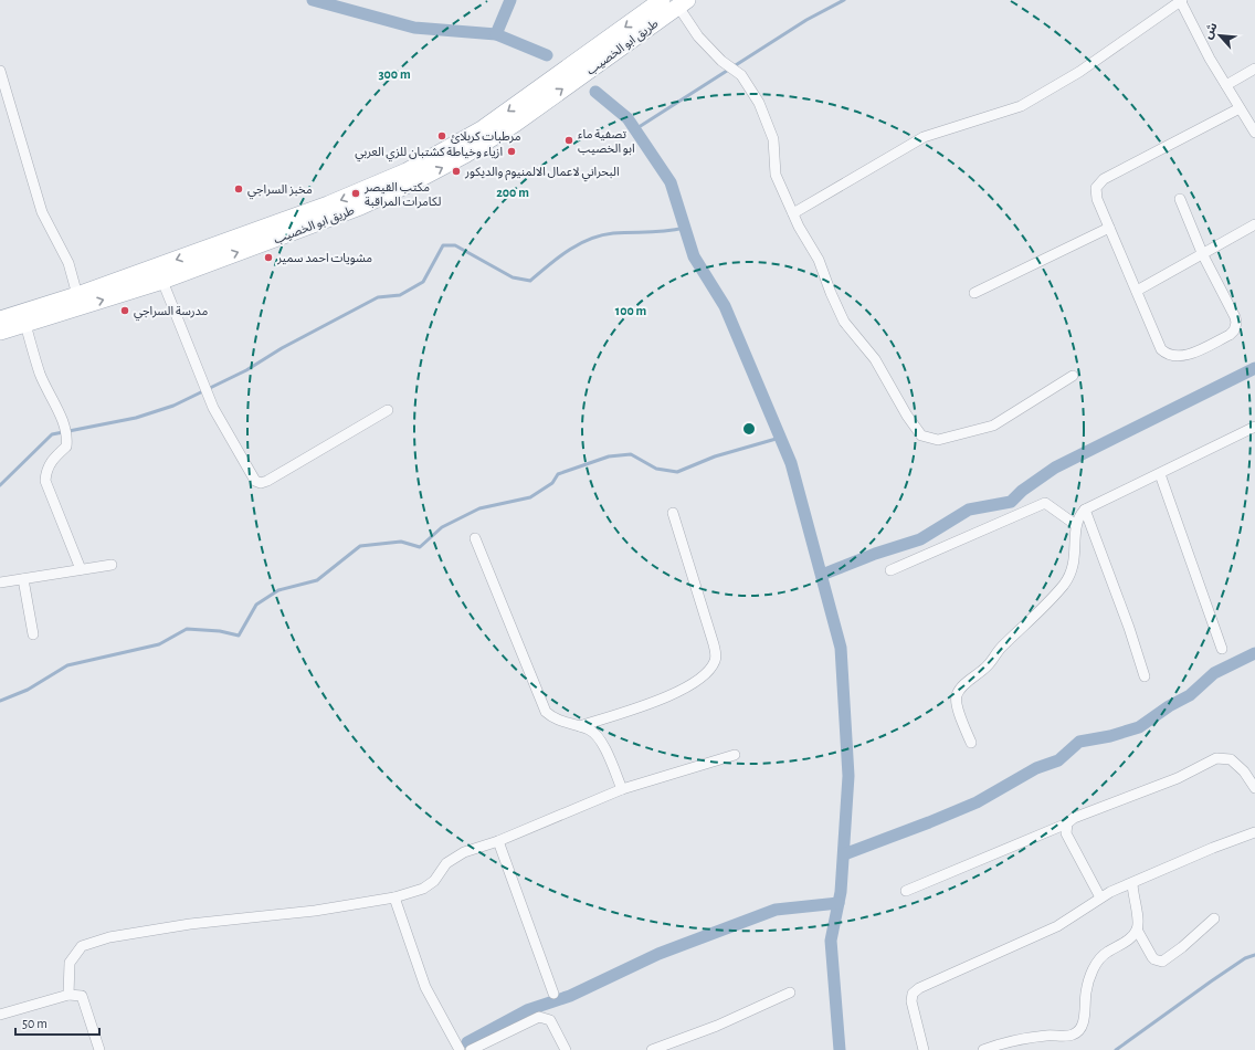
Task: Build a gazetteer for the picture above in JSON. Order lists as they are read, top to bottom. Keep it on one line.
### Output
{"streets":{"main road":["طريق ابو الخصيب"]},"places":["مرطبات كربلائ","تصفية ماء ابو الخصيب","ازياء وخياطة كشتبان للزي العربي","البحراني لاعمال الالمنيوم والديكور","مخبز السراجي","مكتب القيصر لكامرات المراقبة","مشويات احمد سمير","مدرسة السراجي"],"scale_bar":"50 m","north":"top left","rings":["300 m","200 m","100 m"]}
